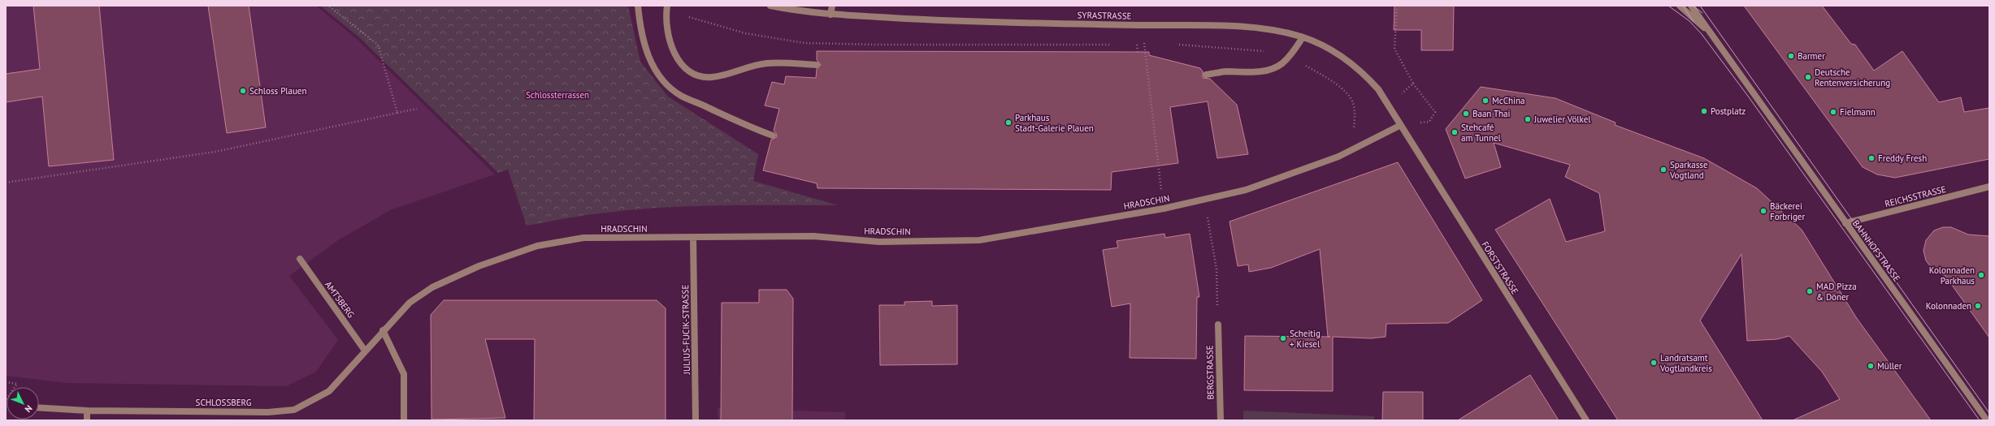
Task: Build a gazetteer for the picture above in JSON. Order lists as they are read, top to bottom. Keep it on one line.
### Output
{"streets":{"street":["SYRASTRASSE","REICHSSTRASSE","HRADSCHIN","BAHNHOFSTRASSE","FORSTSTRASSE","AMTSBERG","JULIUS-FUCIK-STRASSE","BERGSTRASSE","SCHLOSSBERG"]},"crossings":[["SYRASTRASSE","HRADSCHIN"],["SYRASTRASSE","FORSTSTRASSE"],["REICHSSTRASSE","BAHNHOFSTRASSE"],["HRADSCHIN","FORSTSTRASSE"],["HRADSCHIN","JULIUS-FUCIK-STRASSE"],["HRADSCHIN","SCHLOSSBERG"],["AMTSBERG","SCHLOSSBERG"]],"parks":["Schlossterrassen"],"places":["Barmer","Deutsche Rentenversicherung","Schloss Plauen","McChina","Postplatz","Fielmann","Baan Thai","Juwelier Völkel","Parkhaus Stadt-Galerie Plauen","Stehcafé am Tunnel","Freddy Fresh","Sparkasse Vogtland","Bäckerei Forbriger","Kolonnaden Parkhaus","MAD Pizza & Döner","Kolonnaden","Scheitig + Kiesel","Landratsamt Vogtlandkreis","Müller"],"north":"bottom right"}
